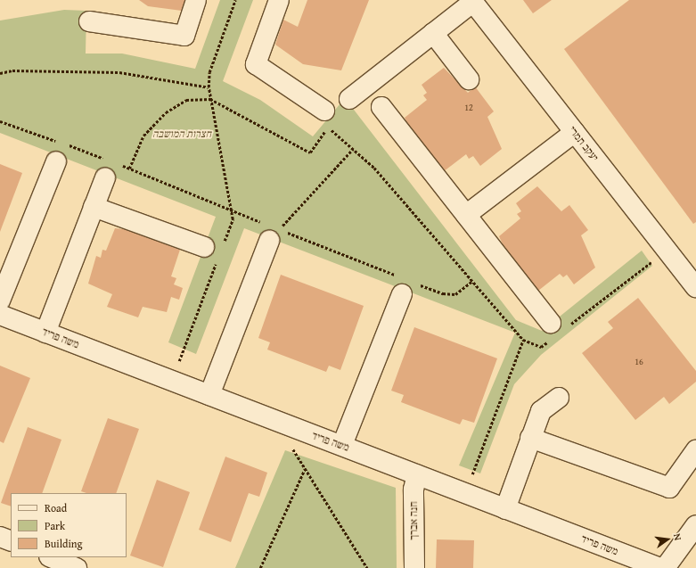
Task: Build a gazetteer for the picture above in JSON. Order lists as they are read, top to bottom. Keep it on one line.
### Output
{"streets":{"street":["יעקב תמרי","משה פריד","חנה אברך"]},"crossings":[["משה פריד","חנה אברך"]],"parks":["חצרות המושבה"],"house_numbers":["12","16"],"legend":["Road","Park","Building"],"north":"right"}
